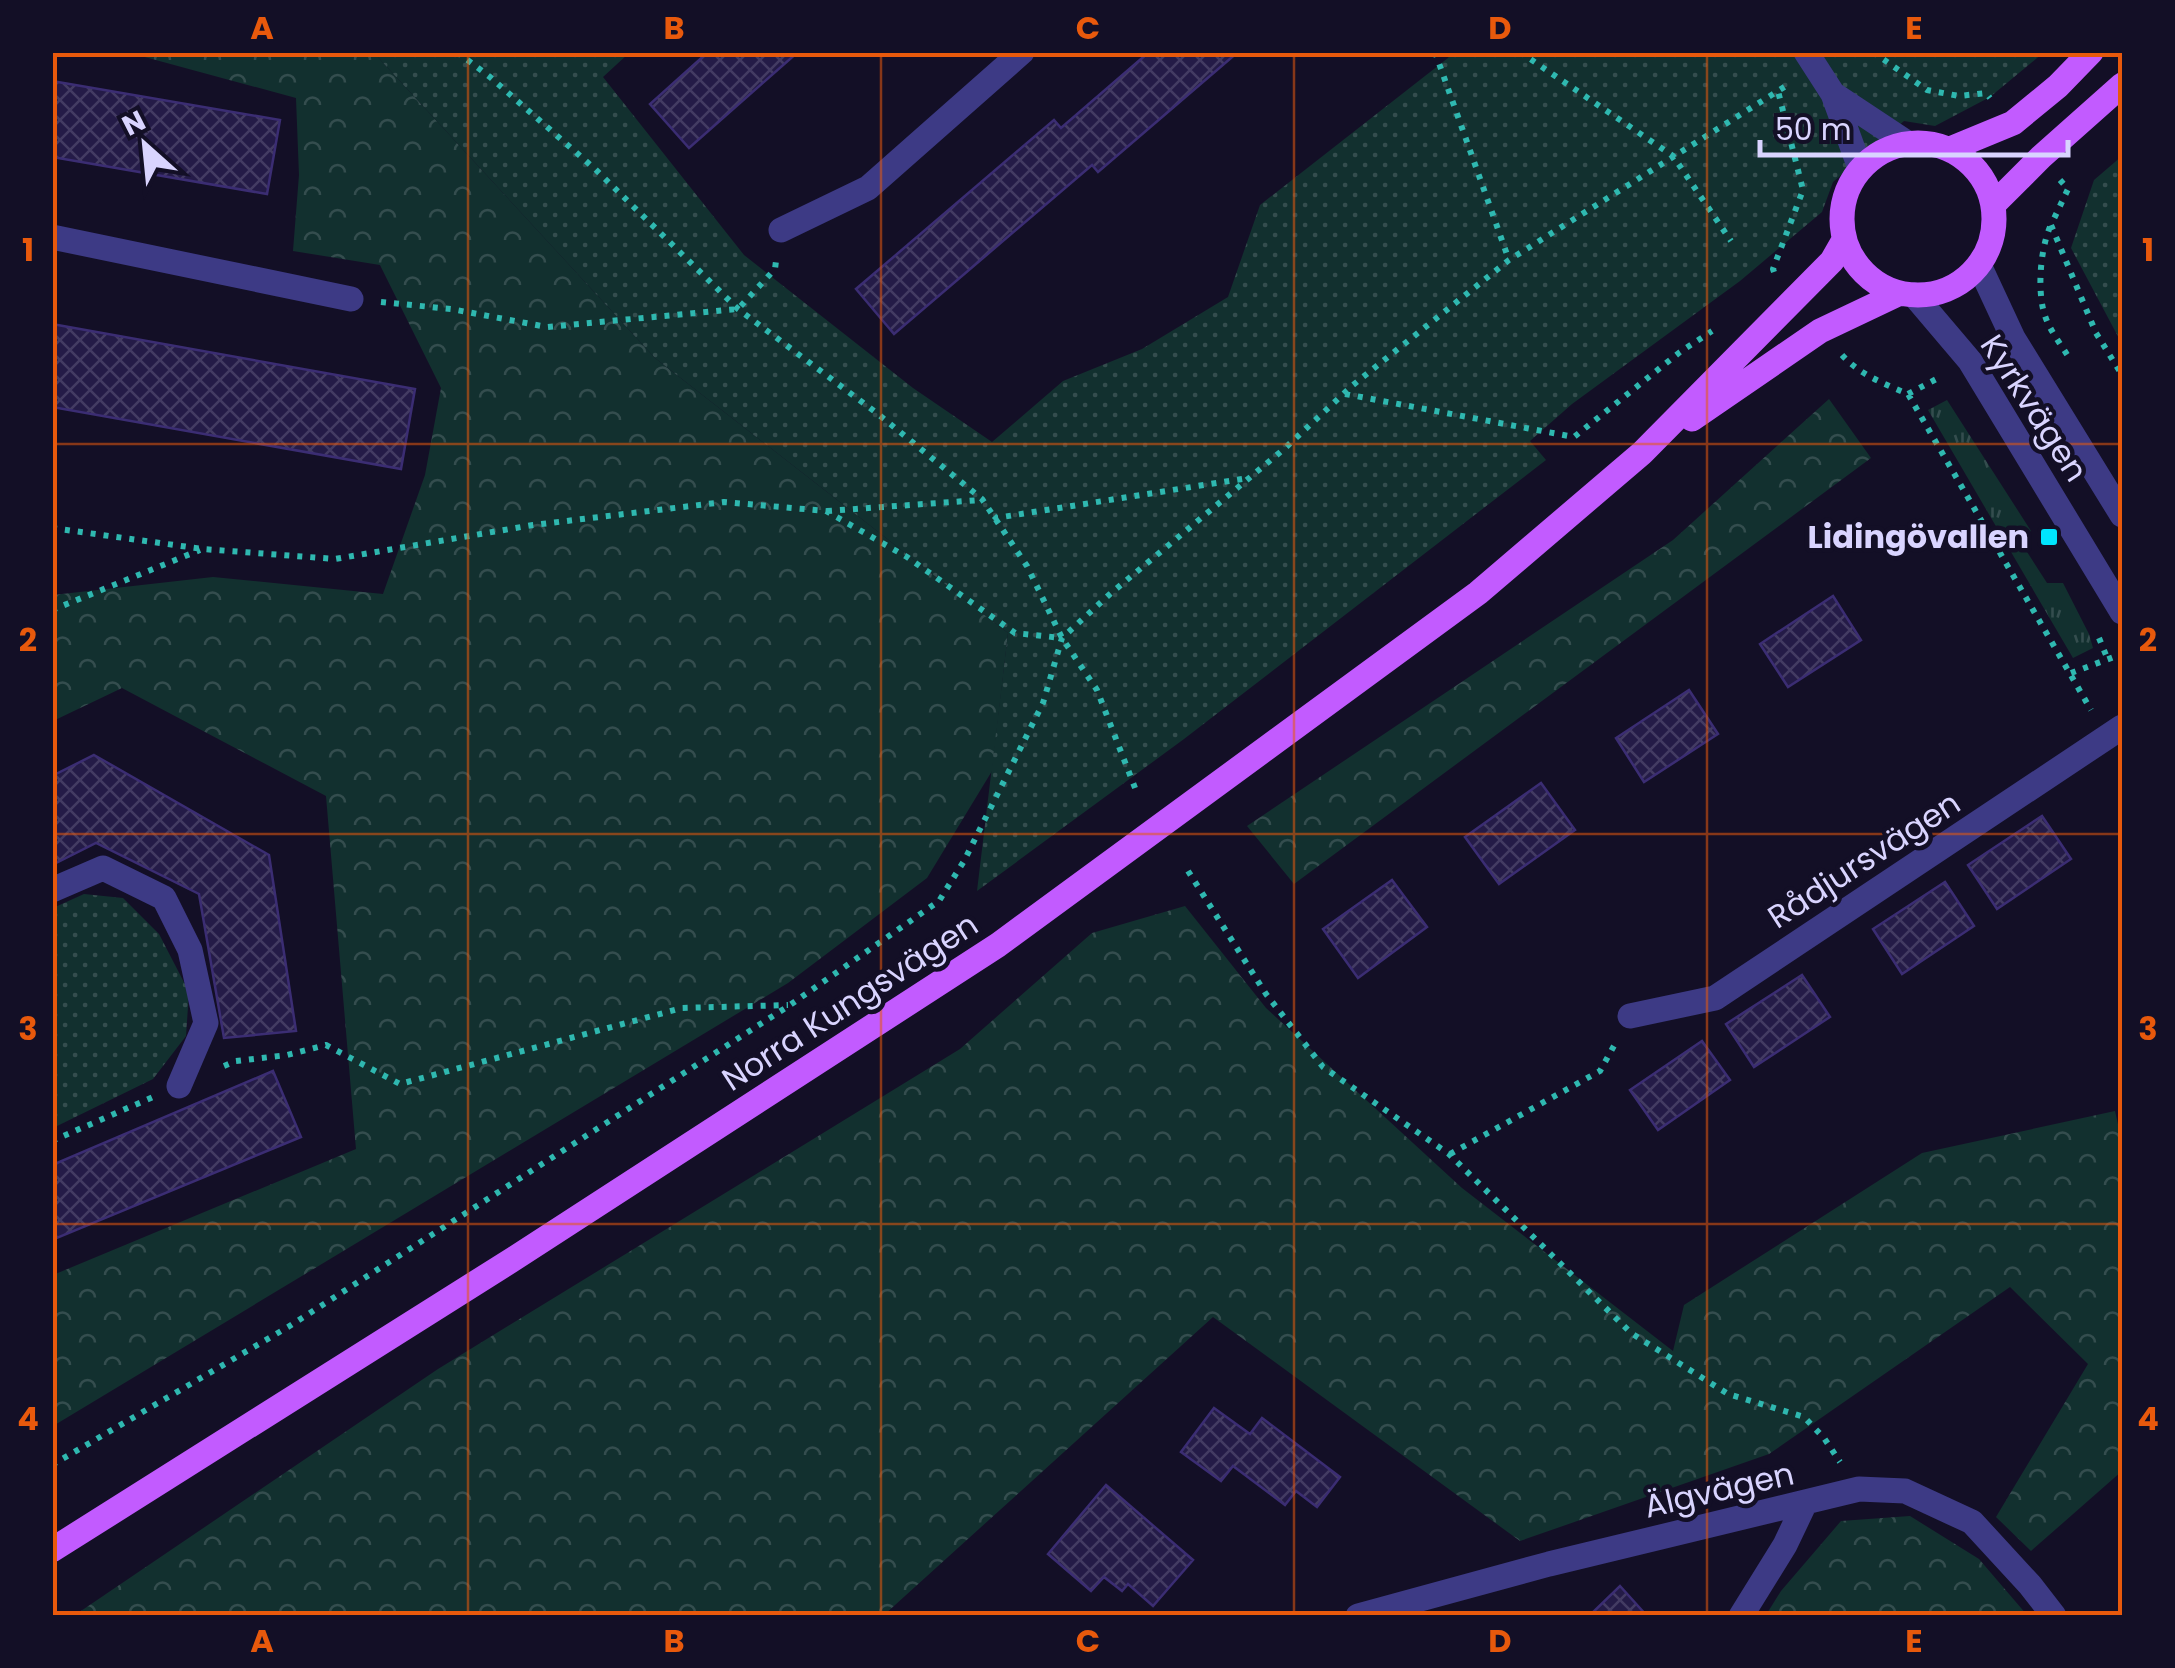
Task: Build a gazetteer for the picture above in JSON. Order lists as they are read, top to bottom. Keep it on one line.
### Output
{"streets":{"main road":["Norra Kungsvägen"],"street":["Kyrkvägen","Rådjursvägen","Älgvägen"]},"crossings":[["Kyrkvägen","Norra Kungsvägen"]],"places":{"transit":["Lidingövallen"]},"scale_bar":"50 m","north":"top left","grid":{"columns":["A","B","C","D","E"],"rows":["1","2","3","4"]}}
